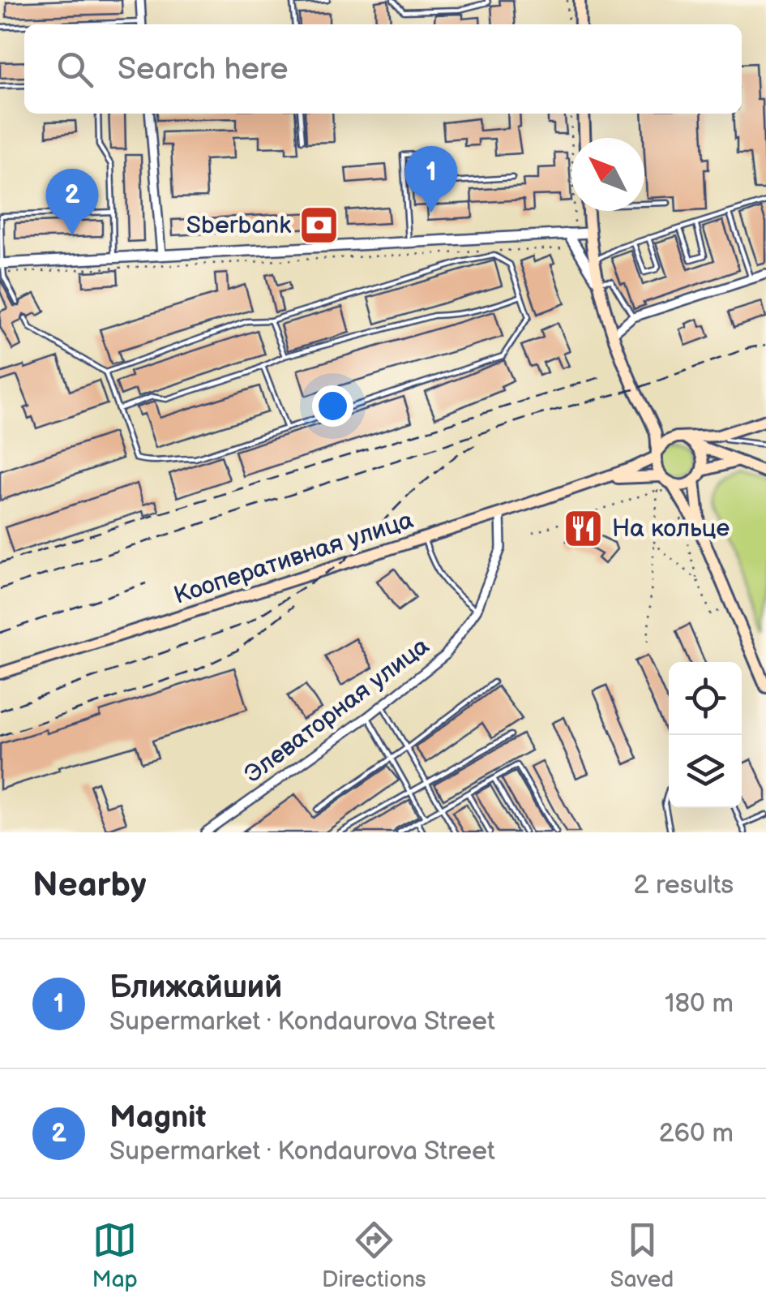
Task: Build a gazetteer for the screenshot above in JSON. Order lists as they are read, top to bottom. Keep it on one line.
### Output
{"streets":{"main road":["Кооперативная улица"],"street":["Элеваторная улица"]},"crossings":[["Кооперативная улица","Элеваторная улица"]],"places":{"bank":["Sberbank"],"restaurant":["На кольце"]},"north":"top left","page":{"search":"Search here","pins":["1","2"],"heading":["Nearby","2 results"],"list":[{"mark":"1","name":"Ближайший","note":"Supermarket · Kondaurova Street","value":"180 m"},{"mark":"2","name":"Magnit","note":"Supermarket · Kondaurova Street","value":"260 m"}],"nav":["Map","Directions","Saved"]}}
